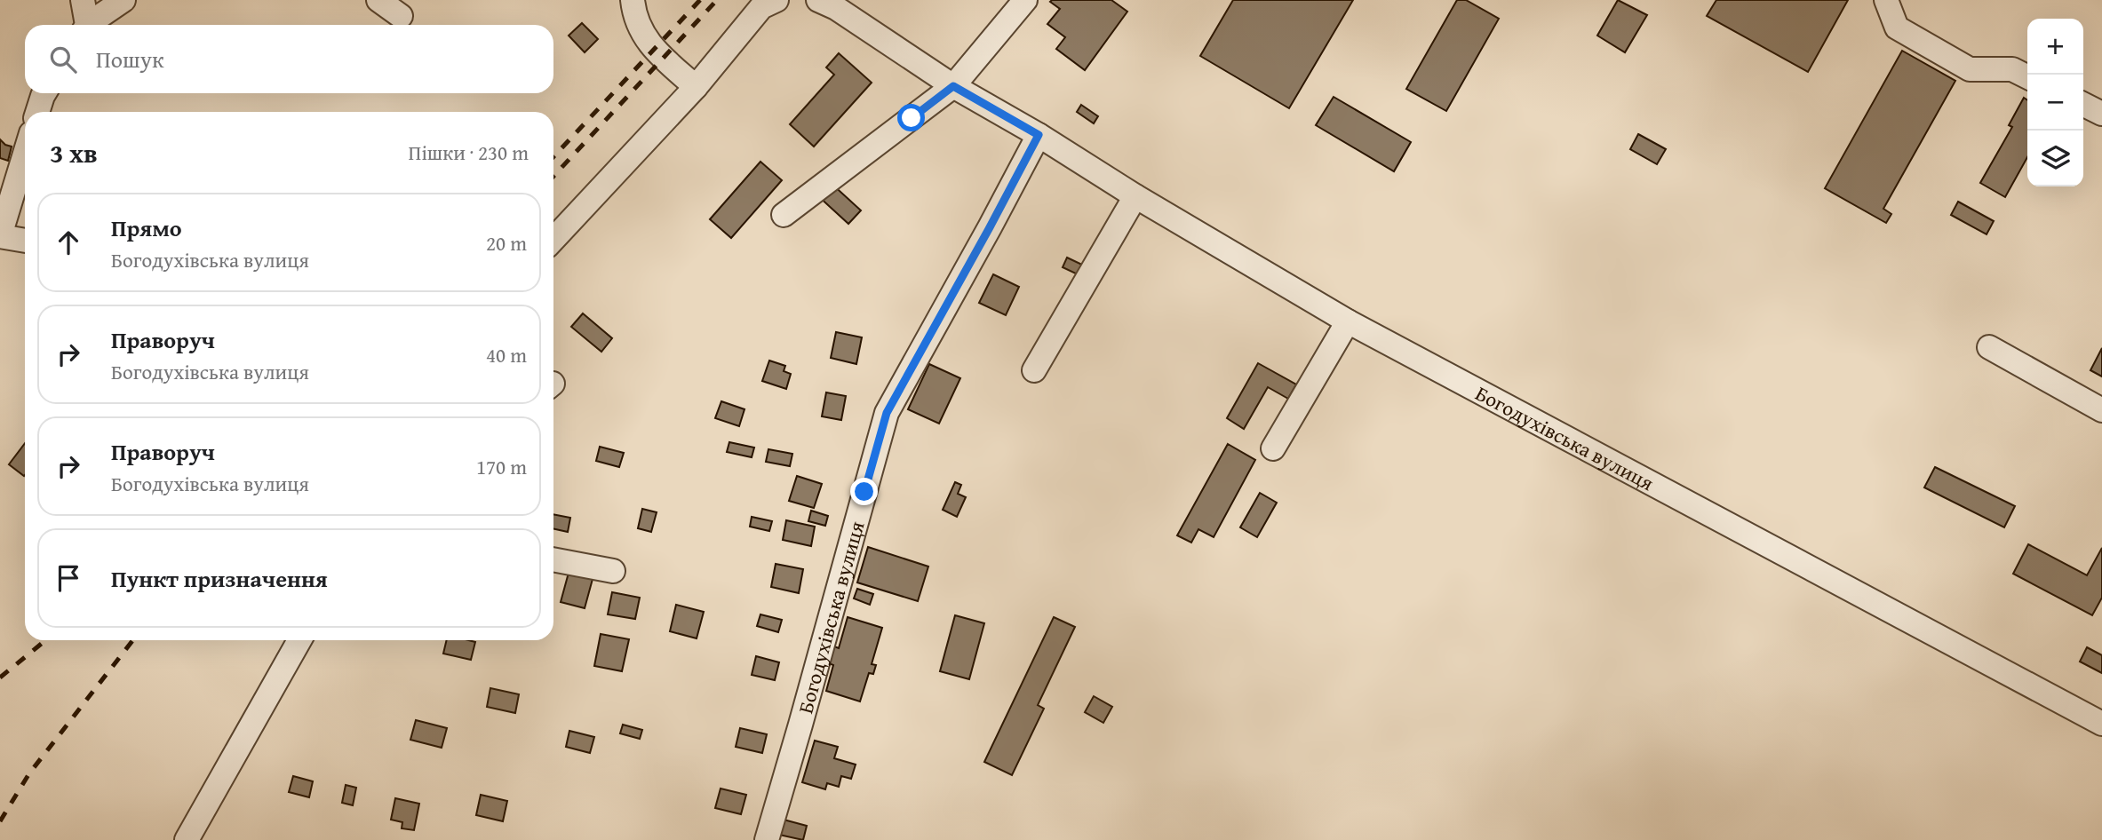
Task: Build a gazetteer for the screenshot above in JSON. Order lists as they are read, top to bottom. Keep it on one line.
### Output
{"streets":{"street":["Богодухівська вулиця"]},"page":{"map_buttons":["+","−"],"search":"Пошук","heading":["3 хв","Пішки · 230 m"],"list":[["Прямо","Богодухівська вулиця","20 m"],["Праворуч","Богодухівська вулиця","40 m"],["Праворуч","Богодухівська вулиця","170 m"],"Пункт призначення"]}}
